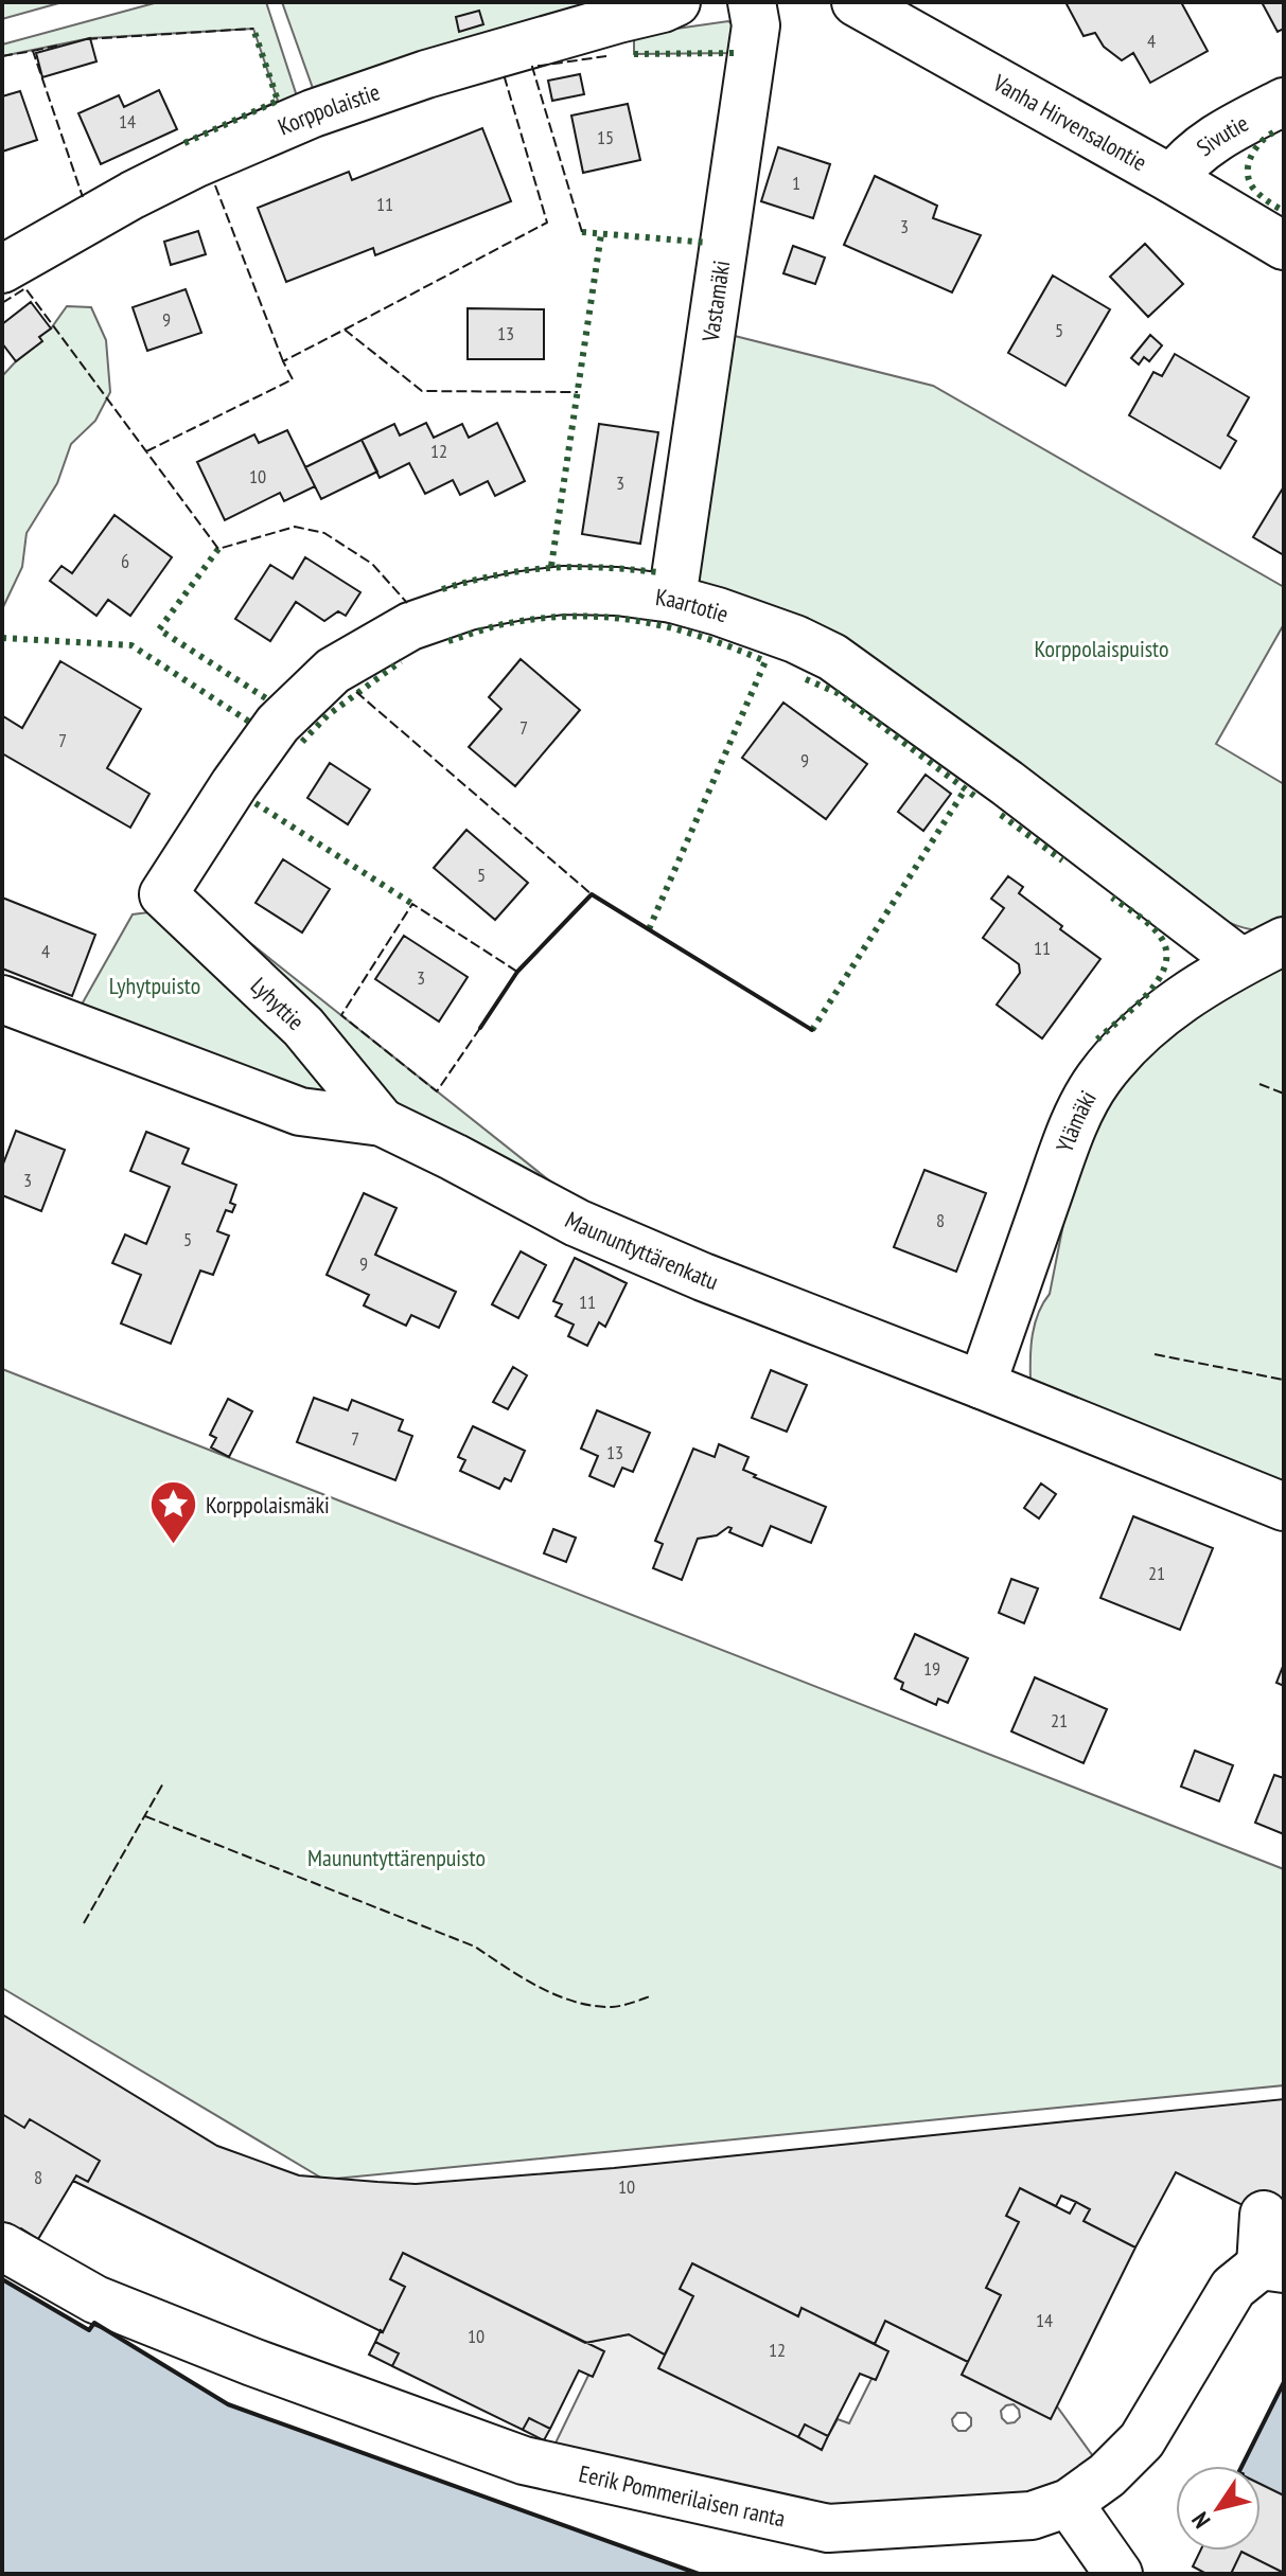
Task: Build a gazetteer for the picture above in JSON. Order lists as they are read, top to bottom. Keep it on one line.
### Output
{"streets":{"street":["Korppolaistie","Vanha Hirvensalontie","Sivutie","Vastamäki","Kaartotie","Lyhyttie","Ylämäki","Maununtyttärenkatu","Eerik Pommerilaisen ranta"]},"crossings":[["Vanha Hirvensalontie","Sivutie"],["Vastamäki","Kaartotie"],["Kaartotie","Lyhyttie"],["Kaartotie","Ylämäki"],["Lyhyttie","Maununtyttärenkatu"],["Ylämäki","Maununtyttärenkatu"]],"parks":["Korppolaispuisto","Lyhytpuisto","Maununtyttärenpuisto"],"places":{"place":["Korppolaismäki"]},"house_numbers":["4","14","15","1","11","3","9","5","13","12","10","3","6","7","7","9","5","11","4","3","3","8","5","9","11","7","13","21","19","21","8","10","14","10","12"],"north":"bottom left"}
